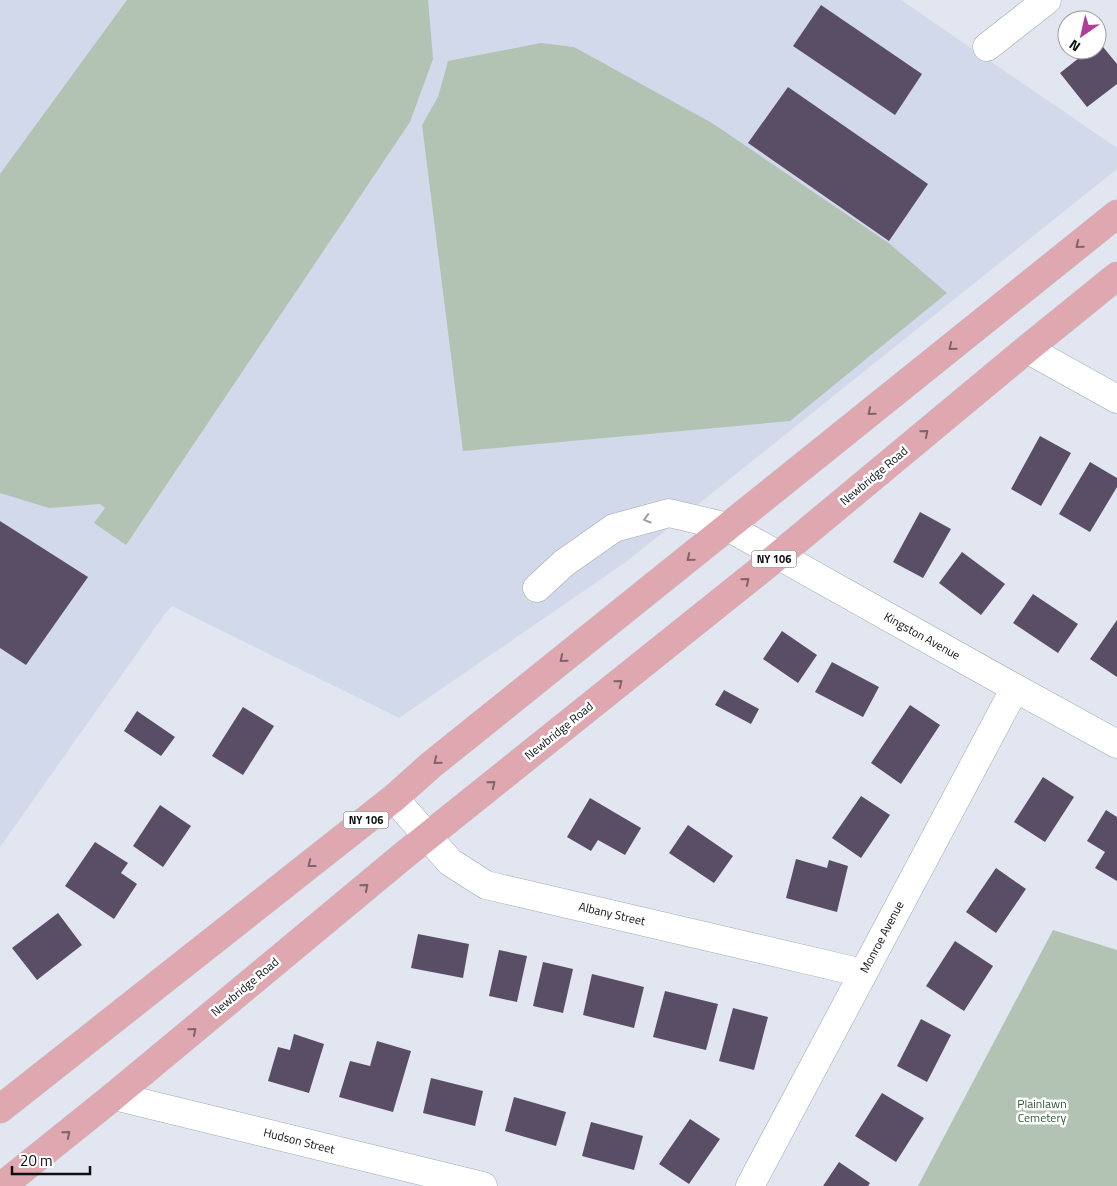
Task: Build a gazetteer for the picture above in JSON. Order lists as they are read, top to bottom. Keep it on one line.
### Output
{"streets":{"main road":["Newbridge Road","NY 106"],"street":["Kingston Avenue","Albany Street","Monroe Avenue","Hudson Street"]},"crossings":[["Newbridge Road","Kingston Avenue"],["Newbridge Road","Albany Street"],["Newbridge Road","Hudson Street"],["NY 106","Kingston Avenue"],["NY 106","Albany Street"],["Kingston Avenue","Monroe Avenue"],["Albany Street","Monroe Avenue"]],"parks":["Plainlawn Cemetery"],"scale_bar":"20 m","north":"bottom left"}
